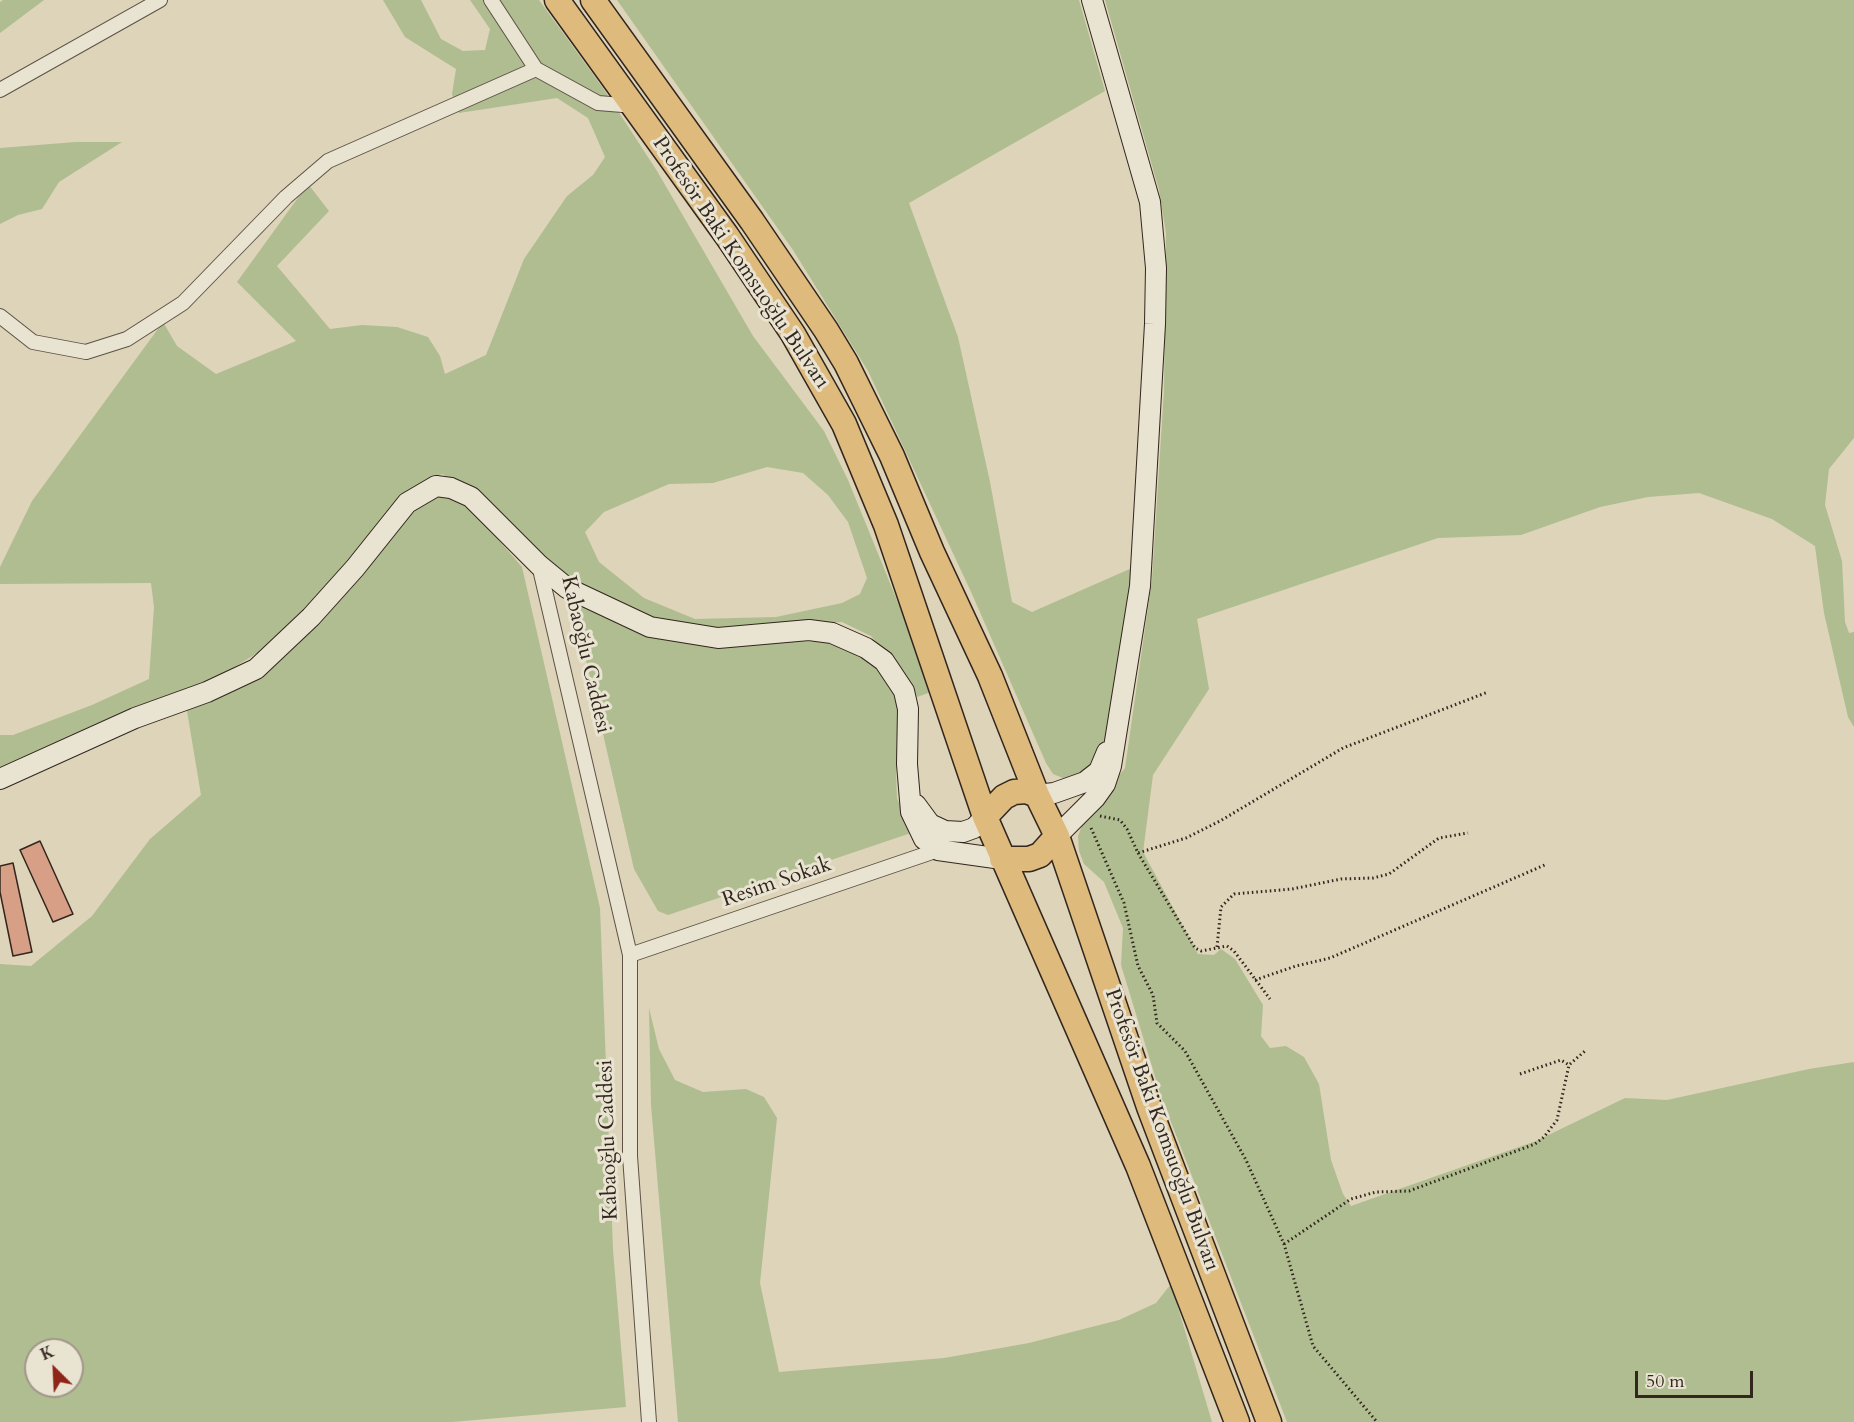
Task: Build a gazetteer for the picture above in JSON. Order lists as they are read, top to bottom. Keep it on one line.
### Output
{"streets":{"highway":["Profesör Baki Komsuoğlu Bulvarı"],"street":["Kabaoğlu Caddesi","Resim Sokak"]},"crossings":[["Kabaoğlu Caddesi","Resim Sokak"]],"scale_bar":"50 m","north":"top left"}
